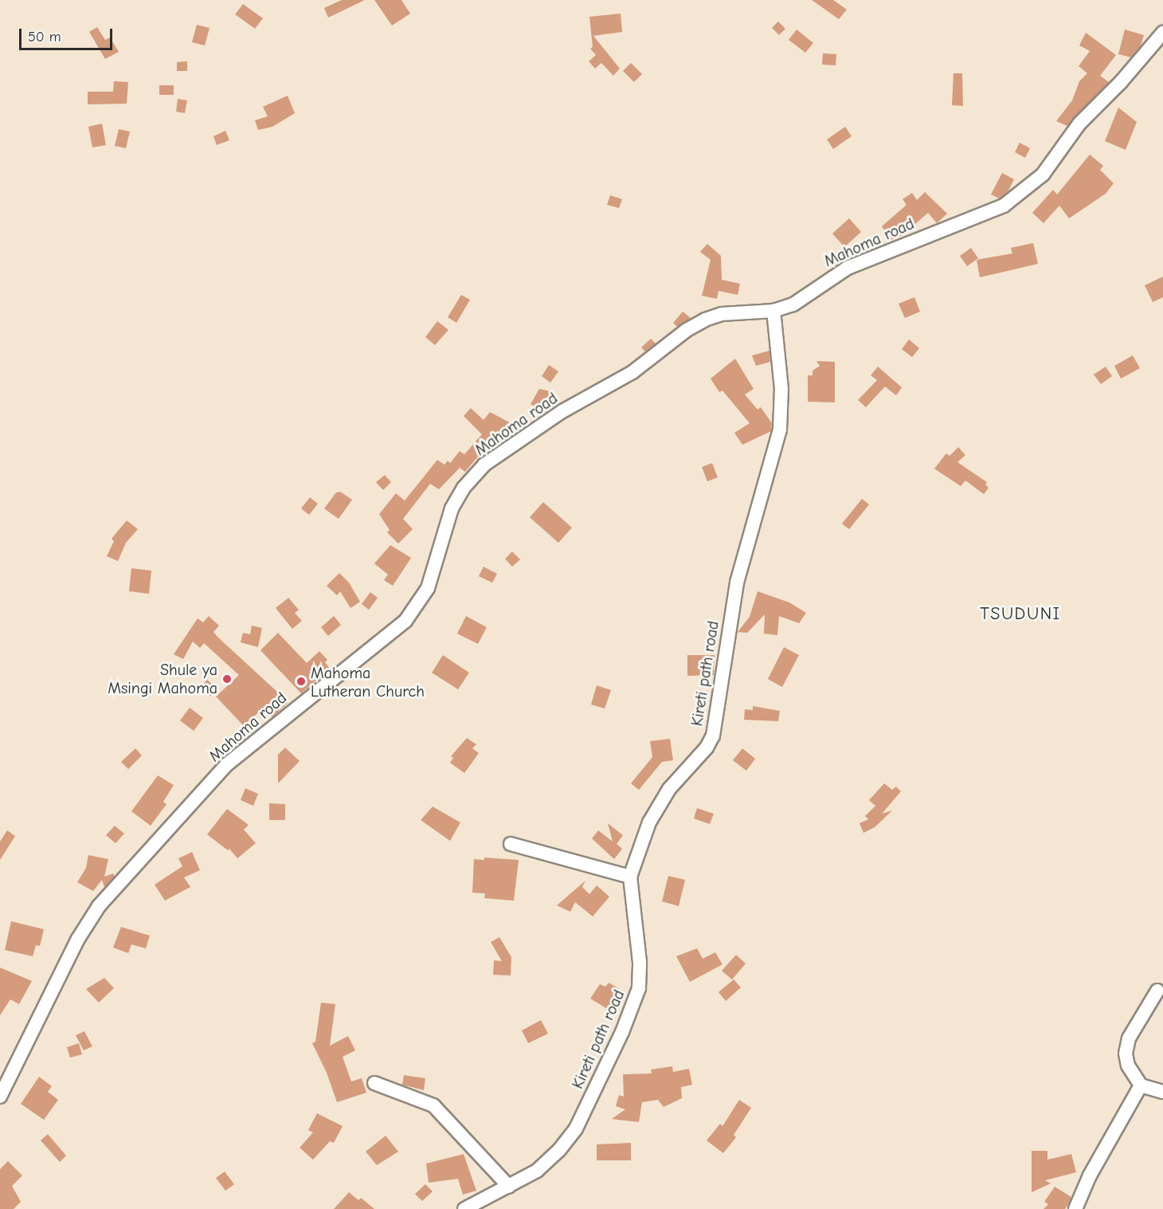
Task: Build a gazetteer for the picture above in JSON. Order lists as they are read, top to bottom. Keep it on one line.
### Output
{"streets":{"street":["Mahoma road","Kireti path road"]},"crossings":[["Mahoma road","Kireti path road"]],"districts":["TSUDUNI"],"places":["Shule ya Msingi Mahoma","Mahoma Lutheran Church"],"scale_bar":"50 m"}
